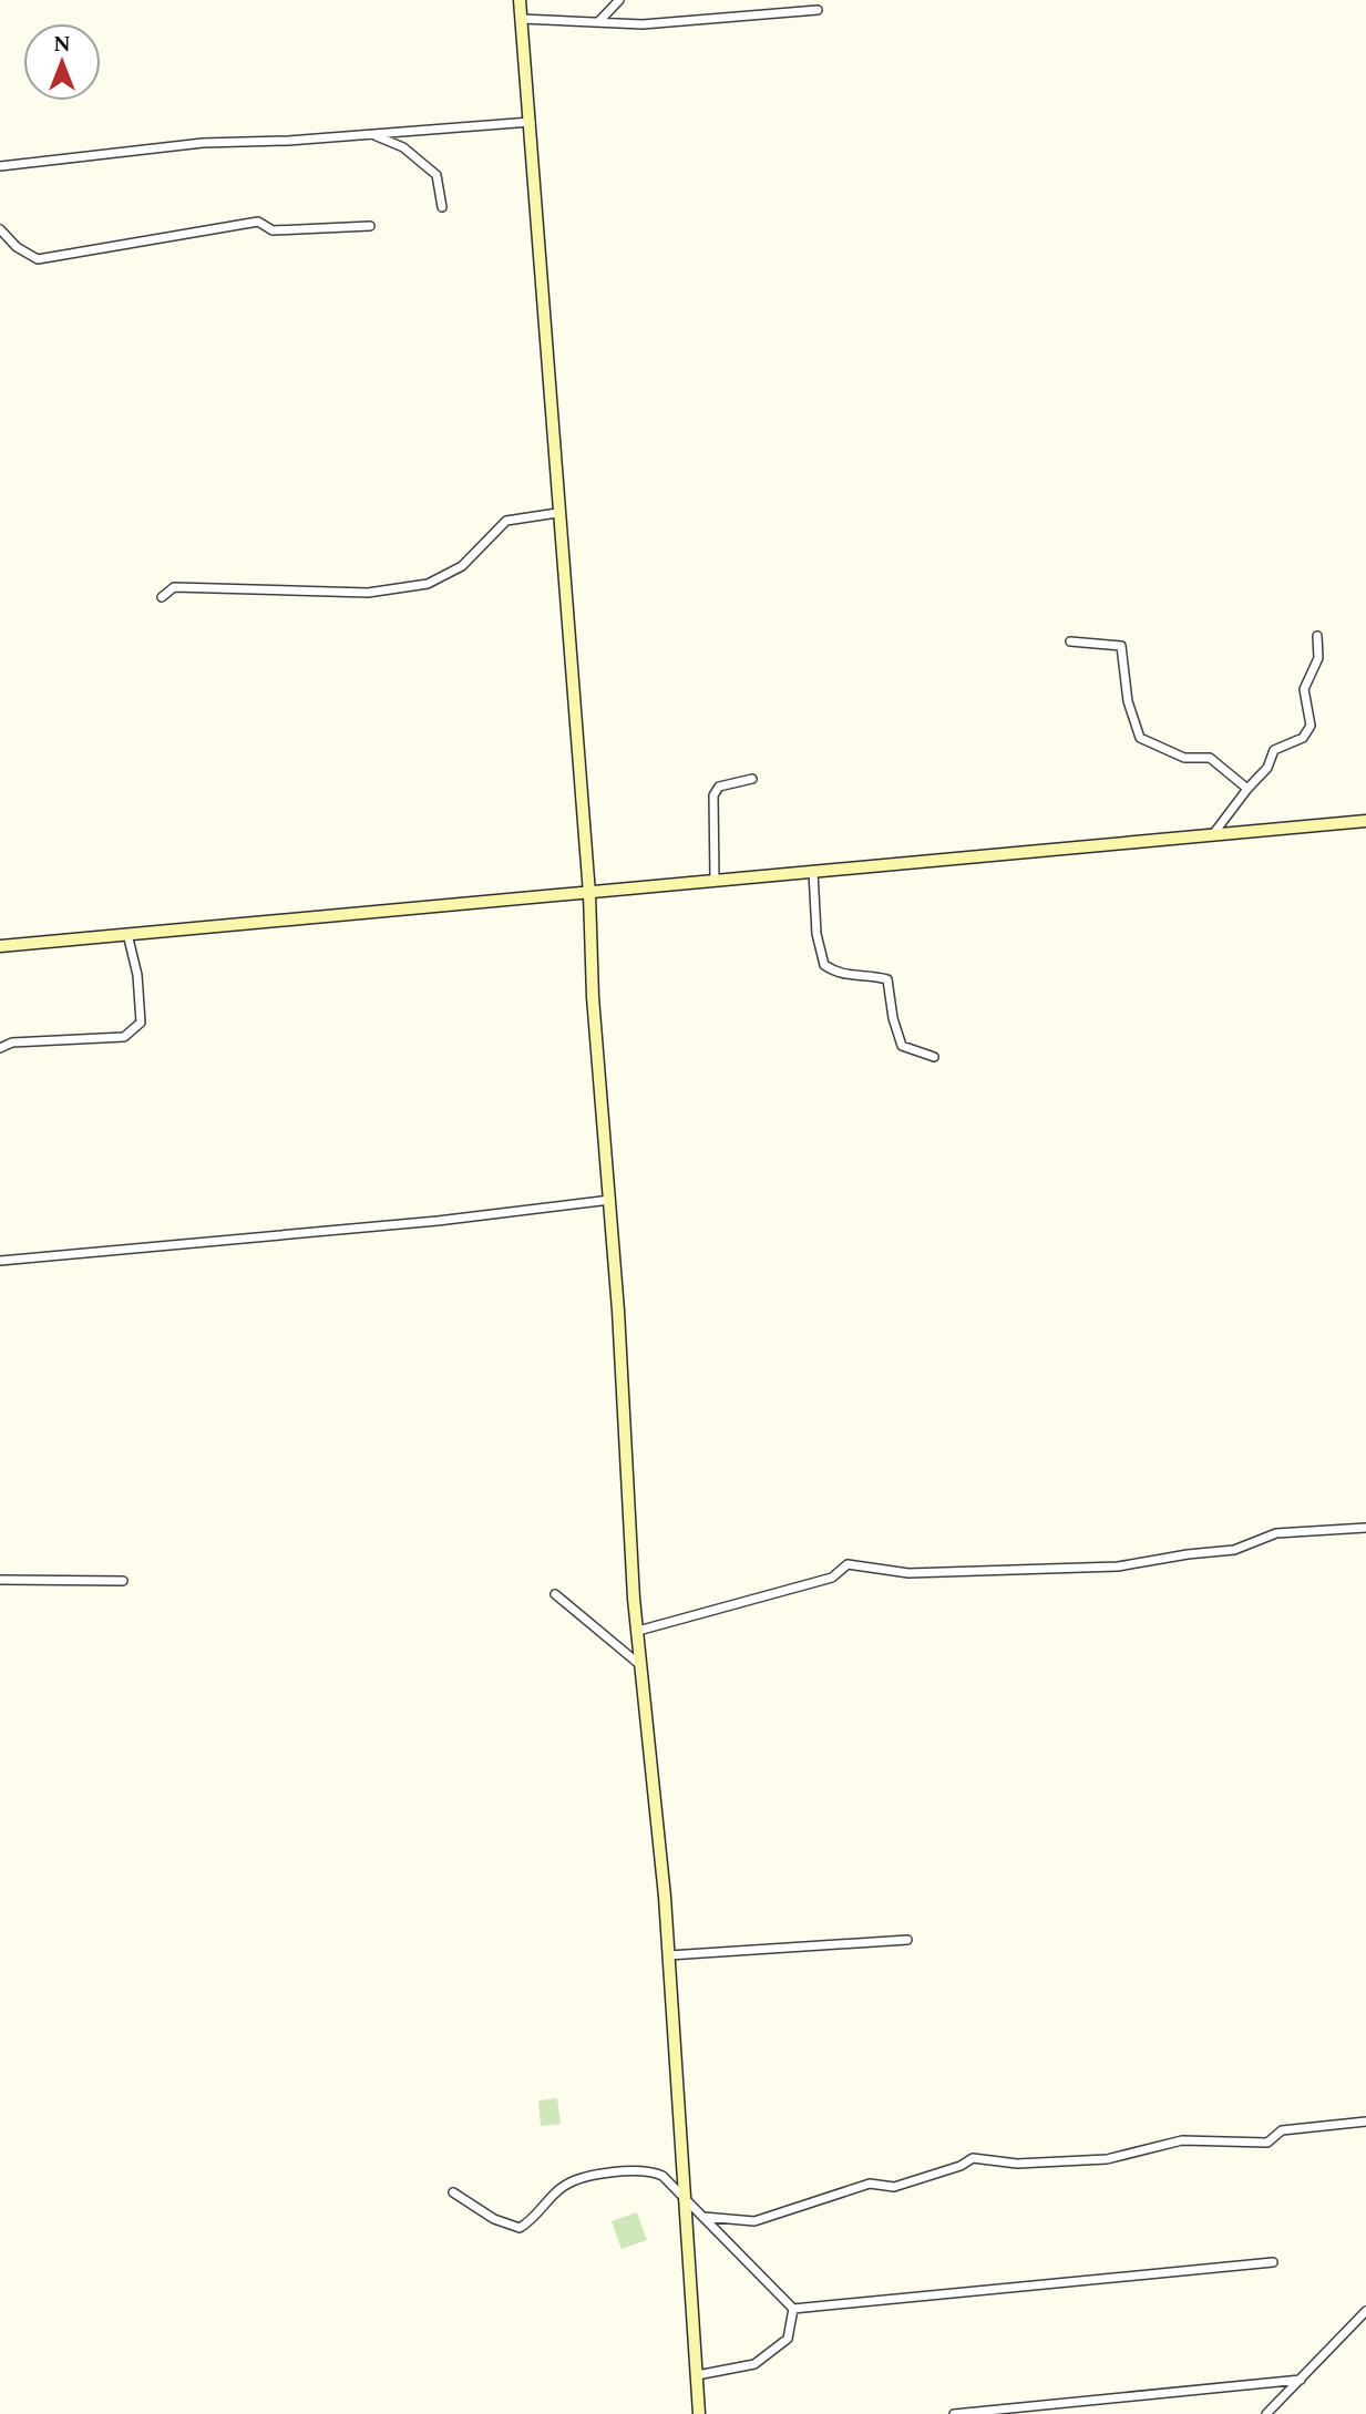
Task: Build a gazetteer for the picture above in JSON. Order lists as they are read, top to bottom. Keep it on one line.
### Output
{"north":"top"}
